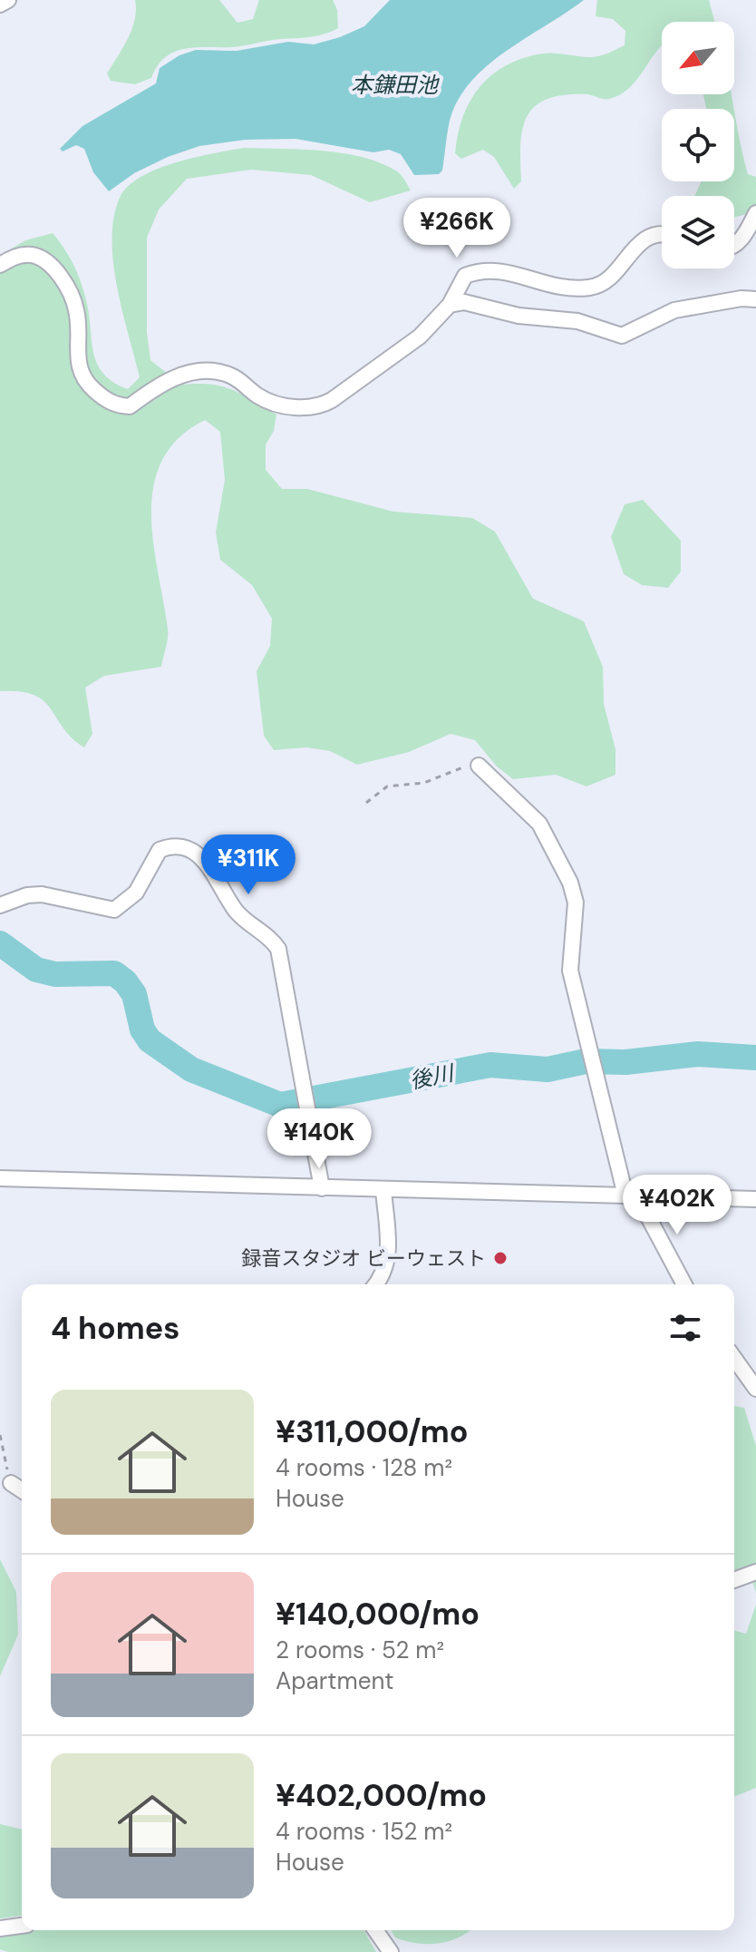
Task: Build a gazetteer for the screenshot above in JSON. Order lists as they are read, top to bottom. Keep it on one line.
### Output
{"water":["本鎌田池","後川"],"places":["録音スタジオ ビーウェスト"],"north":"bottom left","page":{"price":["¥266K","¥311K","¥140K","¥402K"],"heading":"4 homes","list":[{"name":"¥311,000/mo","note":"4 rooms · 128 m² · House"},{"name":"¥140,000/mo","note":"2 rooms · 52 m² · Apartment"},{"name":"¥402,000/mo","note":"4 rooms · 152 m² · House"}]}}
